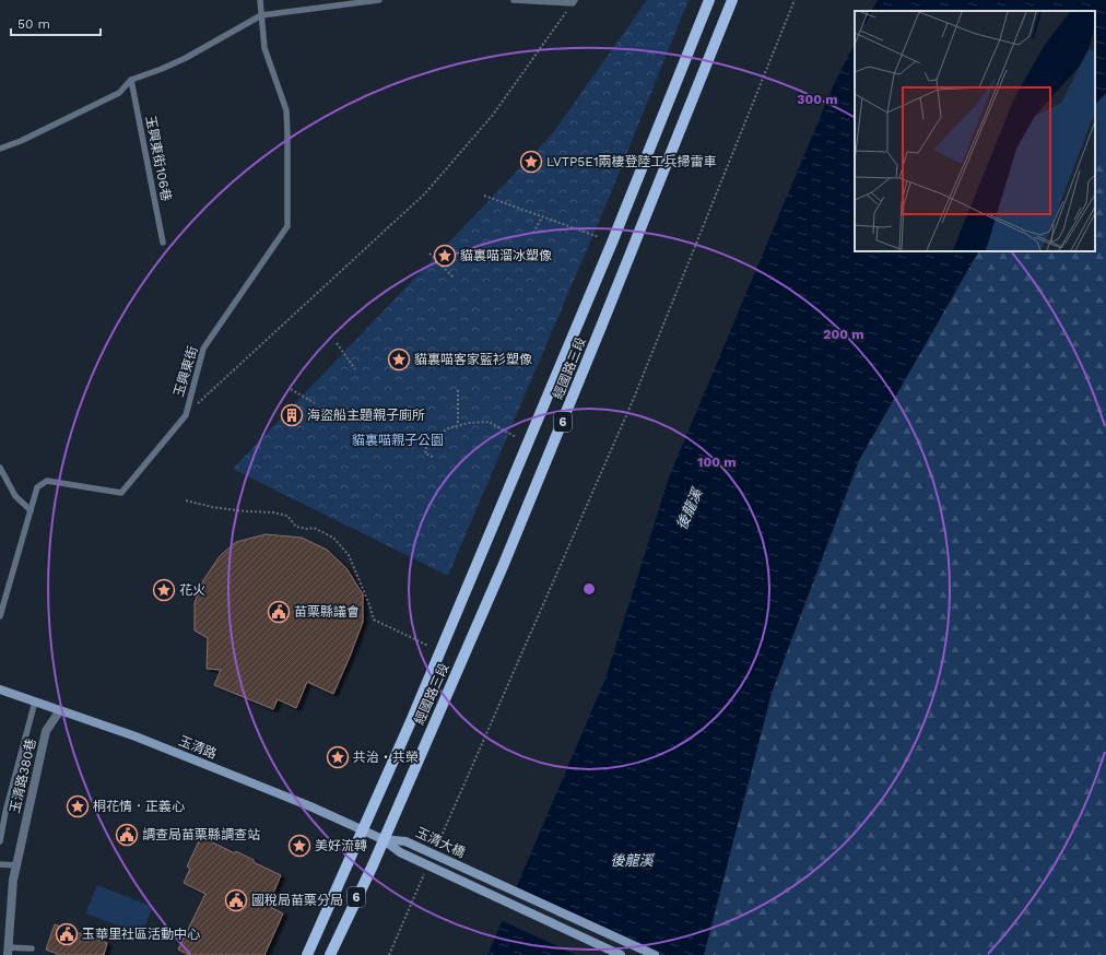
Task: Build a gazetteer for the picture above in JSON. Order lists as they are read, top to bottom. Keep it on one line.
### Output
{"streets":{"main road":["經國路三段","6"],"street":["玉清路","玉清路380巷","玉清大橋"],"lane":["玉興東街106巷","玉興東街"]},"crossings":[["經國路三段","6"],["經國路三段","玉清路"],["經國路三段","玉清大橋"],["6","玉清路"],["6","玉清大橋"],["玉清路","玉清路380巷"],["玉清路","玉清大橋"]],"water":["後龍溪"],"parks":["貓裏喵親子公園"],"places":{"place":["LVTP5E1兩棲登陸工兵掃雷車","貓裏喵溜冰塑像","貓裏喵客家藍衫塑像","花火","共治‧共榮","桐花情．正義心","美好流轉"],"building":["海盜船主題親子廁所"],"public building":["苗栗縣議會","調查局苗栗縣調查站","國稅局苗栗分局","玉華里社區活動中心"]},"scale_bar":"50 m","rings":["300 m","200 m","100 m"]}
